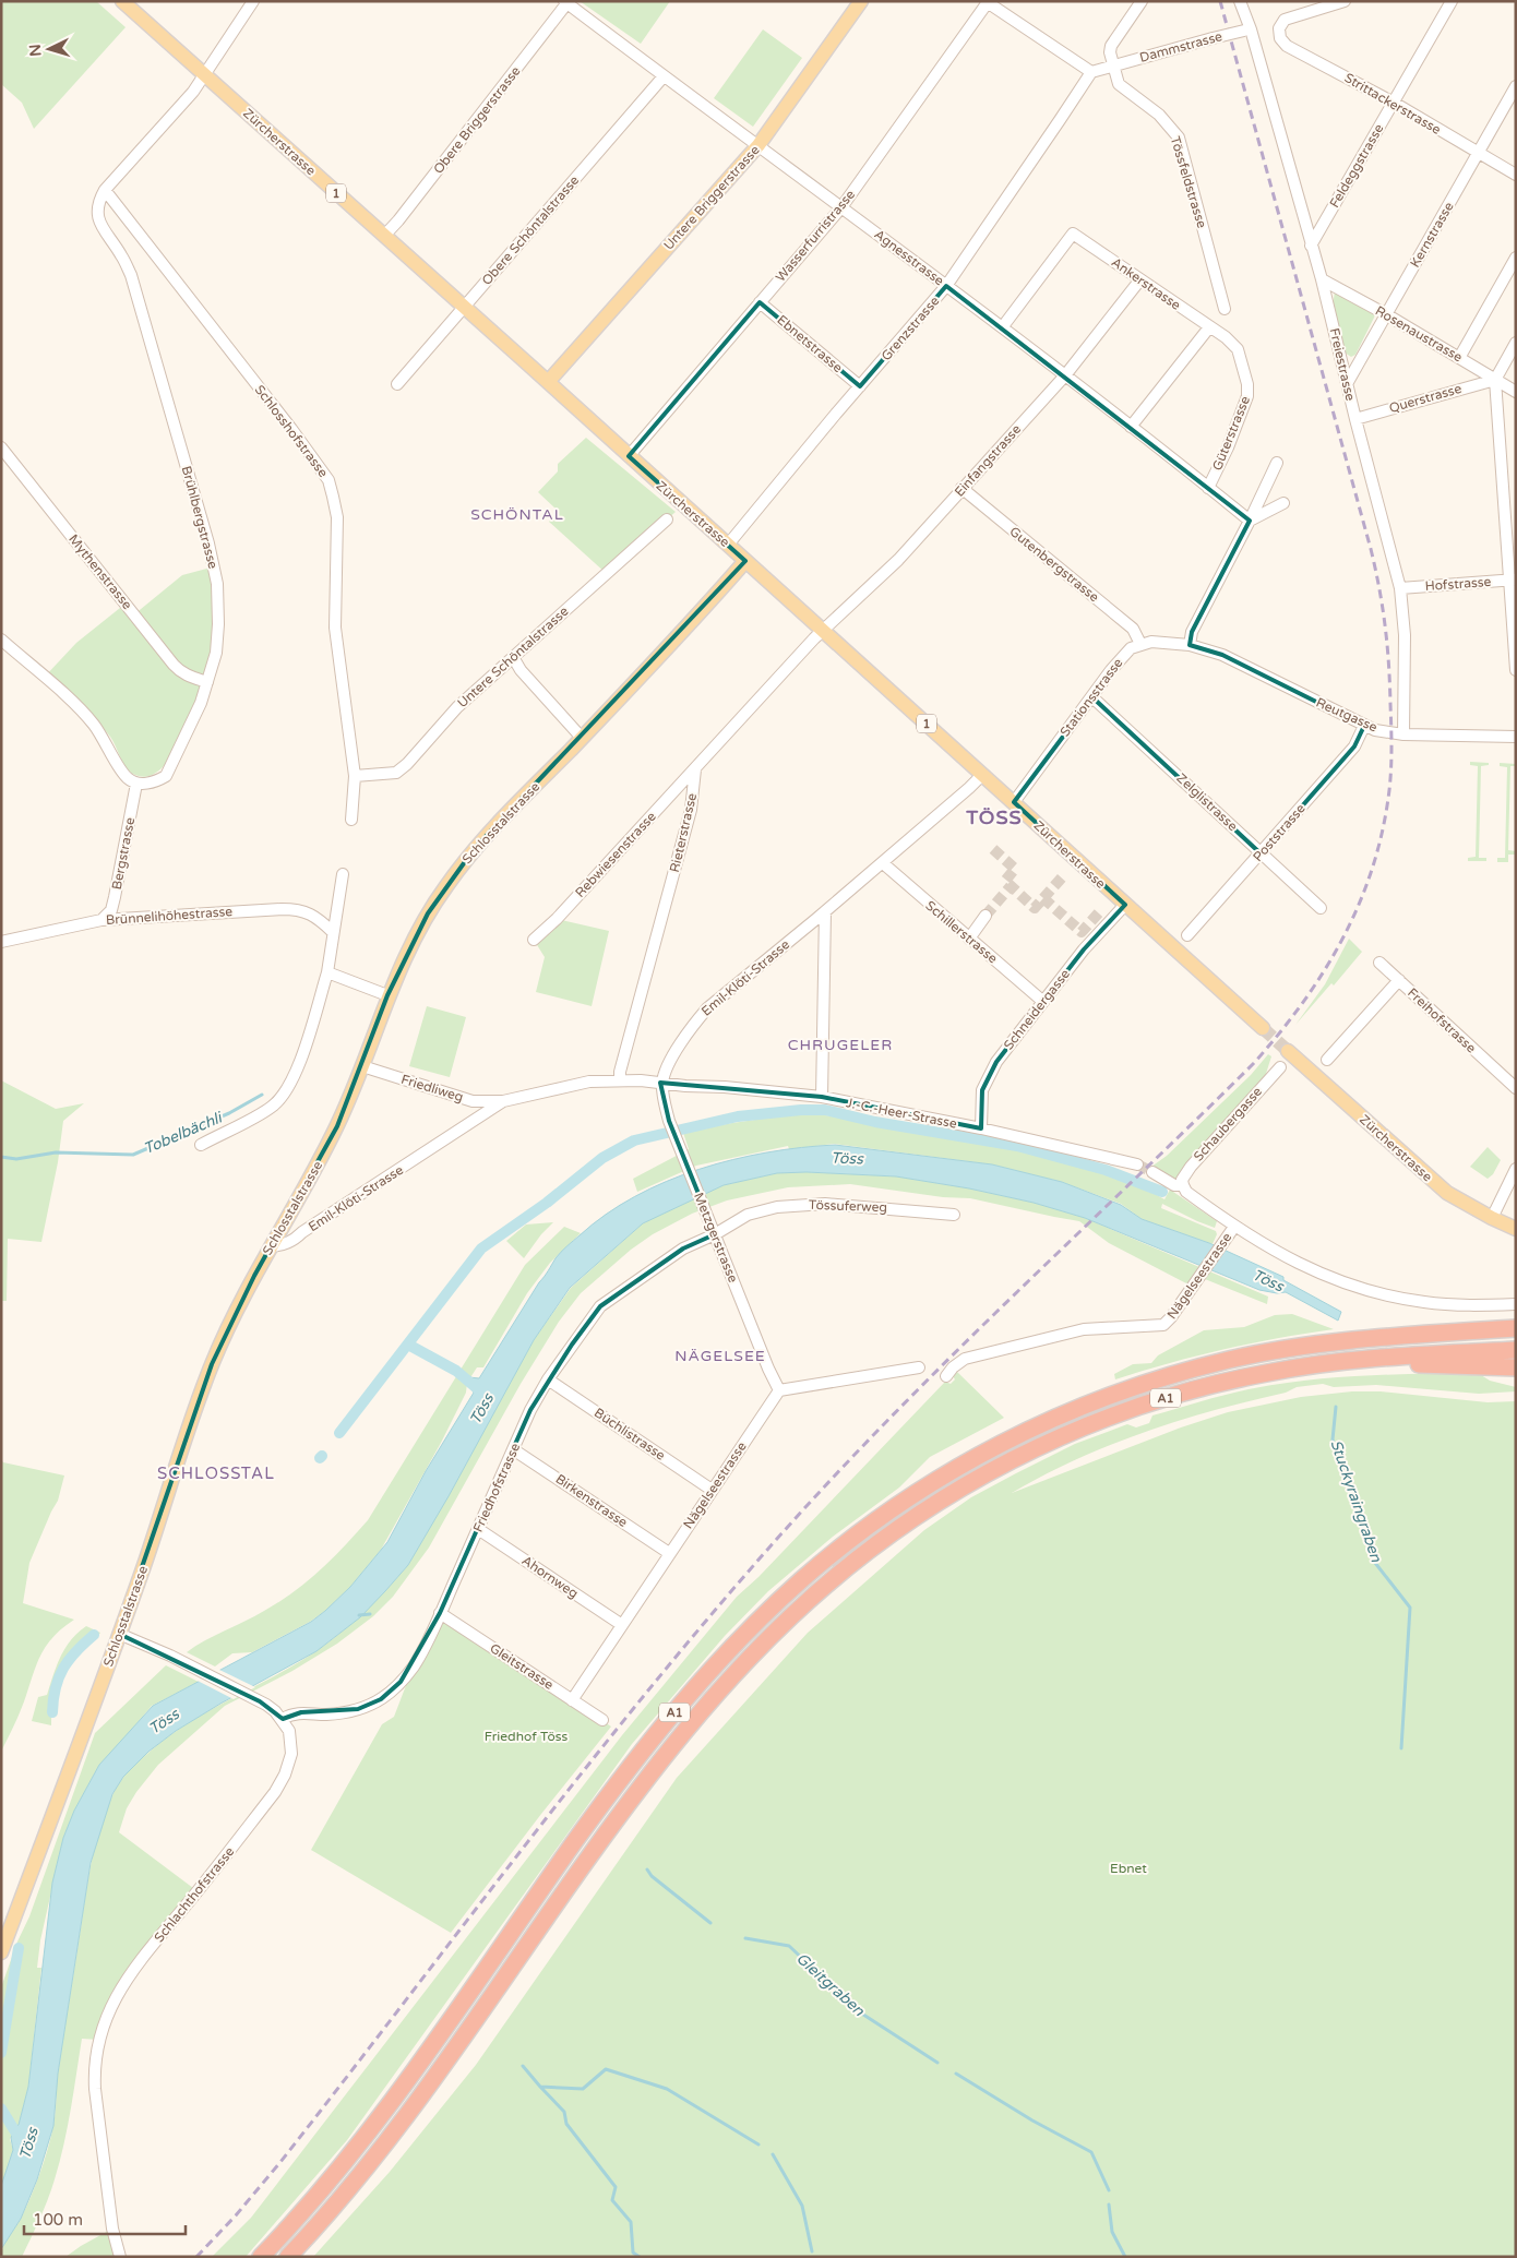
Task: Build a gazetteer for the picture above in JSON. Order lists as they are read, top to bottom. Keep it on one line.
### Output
{"streets":{"highway":["A1"],"main road":["Zürcherstrasse","1","Untere Briggerstrasse","Schlosstalstrasse"],"street":["Dammstrasse","Strittackerstrasse","Obere Briggerstrasse","Feldeggstrasse","Tössfeldstrasse","Obere Schöntalstrasse","Kernstrasse","Wasserfurristrasse","Agnesstrasse","Ankerstrasse","Grenzstrasse","Rosenaustrasse","Ebnetstrasse","Freiestrasse","Querstrasse","Schlosshofstrasse","Güterstrasse","Einfangstrasse","Brühlbergstrasse","Gutenbergstrasse","Mythenstrasse","Hofstrasse","Untere Schöntalstrasse","Stationsstrasse","Reutgasse","Zelglistrasse","Rieterstrasse","Poststrasse","Bergstrasse","Rebwiesenstrasse","Brünnelihöhestrasse","Schillerstrasse","Emil-Klöti-Strasse","Schneidergasse","Freihofstrasse","Friedliweg","J.-C.-Heer-Strasse","Schaubergasse","Tössuferweg","Metzgerstrasse","Nägelseestrasse","Büchlistrasse","Friedhofstrasse","Birkenstrasse","Ahornweg","Gleitstrasse","Schlachthofstrasse"]},"crossings":[["Dammstrasse","Tössfeldstrasse"],["Dammstrasse","Freiestrasse"],["Strittackerstrasse","Feldeggstrasse"],["Strittackerstrasse","Kernstrasse"],["Obere Briggerstrasse","Zürcherstrasse"],["Obere Briggerstrasse","Agnesstrasse"],["Zürcherstrasse","Untere Briggerstrasse"],["Zürcherstrasse","Obere Schöntalstrasse"],["Zürcherstrasse","Wasserfurristrasse"],["Zürcherstrasse","Grenzstrasse"],["Zürcherstrasse","Einfangstrasse"],["Zürcherstrasse","Brühlbergstrasse"],["Zürcherstrasse","Stationsstrasse"],["Zürcherstrasse","Schlosstalstrasse"],["Zürcherstrasse","Emil-Klöti-Strasse"],["Zürcherstrasse","Schneidergasse"],["Feldeggstrasse","Freiestrasse"],["Untere Briggerstrasse","Agnesstrasse"],["Obere Schöntalstrasse","Agnesstrasse"],["Kernstrasse","Rosenaustrasse"],["Kernstrasse","Freiestrasse"],["Wasserfurristrasse","Agnesstrasse"],["Wasserfurristrasse","Ebnetstrasse"],["Agnesstrasse","Ankerstrasse"],["Agnesstrasse","Grenzstrasse"],["Agnesstrasse","Güterstrasse"],["Agnesstrasse","Einfangstrasse"],["Ankerstrasse","Güterstrasse"],["Ankerstrasse","Einfangstrasse"],["Grenzstrasse","Ebnetstrasse"],["Rosenaustrasse","Freiestrasse"],["Rosenaustrasse","Querstrasse"],["Freiestrasse","Querstrasse"],["Freiestrasse","Hofstrasse"],["Freiestrasse","Reutgasse"],["Schlosshofstrasse","Brühlbergstrasse"],["Schlosshofstrasse","Untere Schöntalstrasse"],["Einfangstrasse","Gutenbergstrasse"],["Brühlbergstrasse","Mythenstrasse"],["Brühlbergstrasse","Bergstrasse"],["Gutenbergstrasse","Stationsstrasse"],["Stationsstrasse","Zelglistrasse"],["Reutgasse","Poststrasse"],["Zelglistrasse","Poststrasse"],["Schlosstalstrasse","Emil-Klöti-Strasse"],["Schlosstalstrasse","Friedliweg"],["Rieterstrasse","Rebwiesenstrasse"],["Rieterstrasse","Emil-Klöti-Strasse"],["Bergstrasse","Brünnelihöhestrasse"],["Schillerstrasse","Emil-Klöti-Strasse"],["Schillerstrasse","Schneidergasse"],["Emil-Klöti-Strasse","Friedliweg"],["Emil-Klöti-Strasse","J.-C.-Heer-Strasse"],["Emil-Klöti-Strasse","Metzgerstrasse"],["Schneidergasse","J.-C.-Heer-Strasse"],["J.-C.-Heer-Strasse","Metzgerstrasse"],["Tössuferweg","Metzgerstrasse"],["Tössuferweg","Friedhofstrasse"],["Metzgerstrasse","Nägelseestrasse"],["Metzgerstrasse","Friedhofstrasse"],["Nägelseestrasse","Büchlistrasse"],["Nägelseestrasse","Birkenstrasse"],["Nägelseestrasse","Ahornweg"],["Nägelseestrasse","Gleitstrasse"],["Büchlistrasse","Friedhofstrasse"],["Friedhofstrasse","Birkenstrasse"],["Friedhofstrasse","Ahornweg"],["Friedhofstrasse","Gleitstrasse"],["Friedhofstrasse","Schlachthofstrasse"]],"districts":["SCHÖNTAL","TÖSS","CHRUGELER","NÄGELSEE","SCHLOSSTAL"],"water":["Tobelbächli","Töss","Stuckyraingraben","Gleitgraben"],"parks":["Friedhof Töss","Ebnet"],"scale_bar":"100 m","north":"left"}
